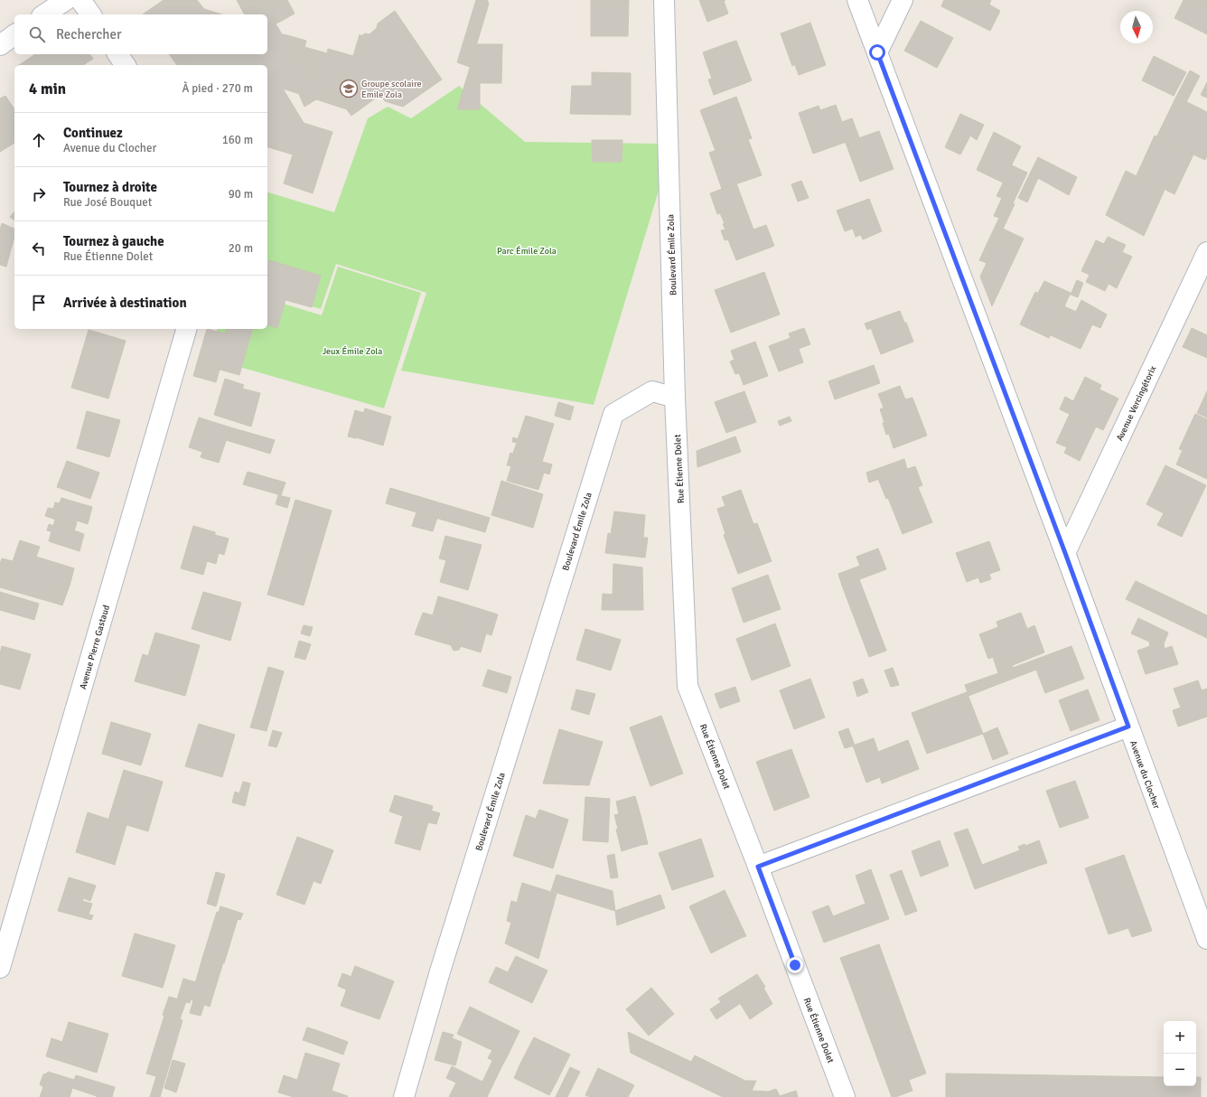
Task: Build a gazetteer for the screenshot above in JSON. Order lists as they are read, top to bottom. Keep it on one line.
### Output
{"streets":{"street":["Boulevard Émile Zola","Avenue Vercingétorix","Rue Étienne Dolet","Avenue Pierre Gastaud","Avenue du Clocher"]},"crossings":[["Boulevard Émile Zola","Rue Étienne Dolet"],["Avenue Vercingétorix","Avenue du Clocher"]],"parks":["Parc Émile Zola","Jeux Émile Zola"],"places":{"school or university":["Groupe scolaire Emile Zola"]},"north":"bottom","page":{"search":"Rechercher","heading":["4 min","À pied · 270 m"],"list":[["Continuez","Avenue du Clocher","160 m"],["Tournez à droite","Rue José Bouquet","90 m"],["Tournez à gauche","Rue Étienne Dolet","20 m"],"Arrivée à destination"],"map_buttons":["+","−"]}}
